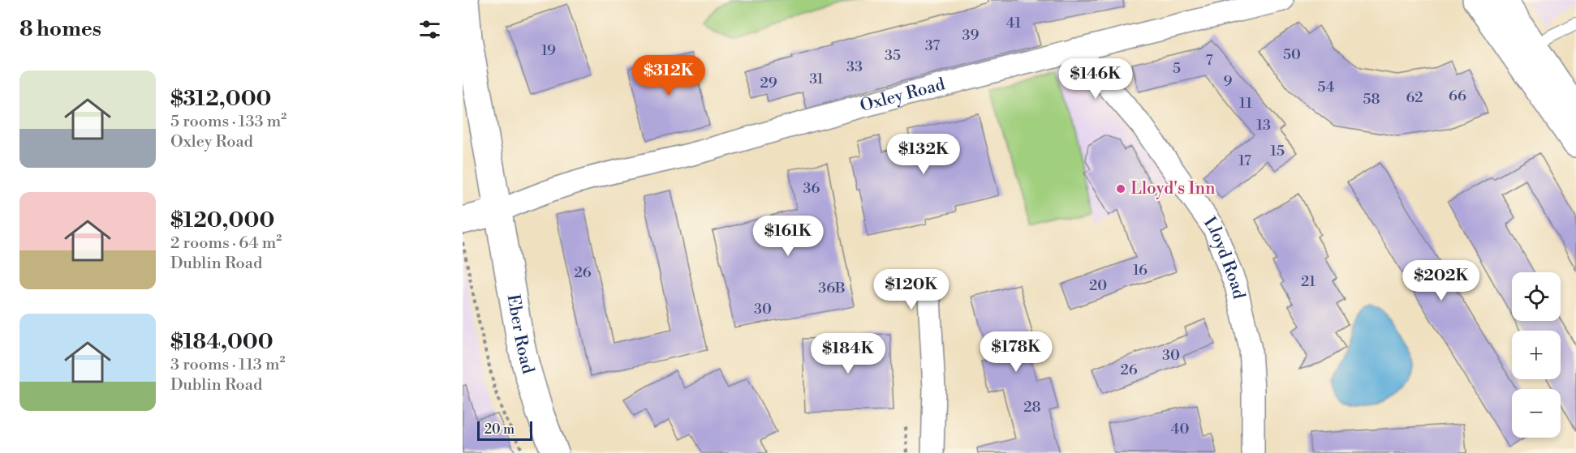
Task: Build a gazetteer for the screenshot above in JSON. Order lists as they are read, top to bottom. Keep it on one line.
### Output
{"streets":{"main road":["Oxley Road","Eber Road"],"street":["Lloyd Road"]},"crossings":[["Oxley Road","Lloyd Road"],["Oxley Road","Eber Road"]],"places":["Lloyd's Inn"],"house_numbers":["41","39","37","19","50","35","7","33","5","31","9","29","54","66","62","58","11","13","15","17","36","16","26","21","20","36B","30","30","26","28","40"],"scale_bar":"20 m","page":{"heading":"8 homes","price":["$312K","$146K","$132K","$161K","$202K","$120K","$178K","$184K"],"list":[{"name":"$312,000","note":"5 rooms · 133 m² · Oxley Road"},{"name":"$120,000","note":"2 rooms · 64 m² · Dublin Road"},{"name":"$184,000","note":"3 rooms · 113 m² · Dublin Road"}],"map_buttons":["+","−"],"scale":"20 m"}}
